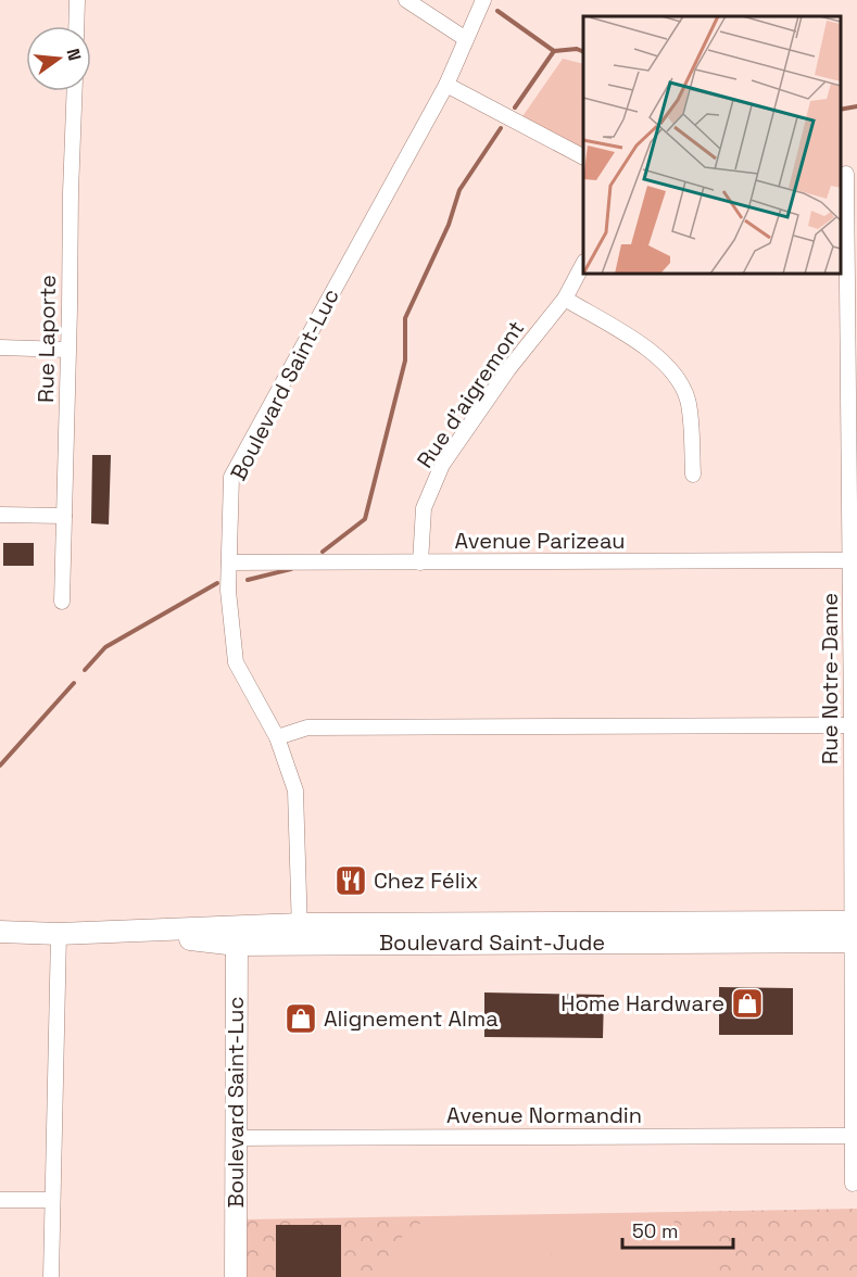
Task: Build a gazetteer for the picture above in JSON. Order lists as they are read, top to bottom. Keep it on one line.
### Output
{"streets":{"street":["Rue Laporte","Boulevard Saint-Luc","Rue d'aigremont","Avenue Parizeau","Rue Notre-Dame","Boulevard Saint-Jude","Avenue Normandin"]},"crossings":[["Boulevard Saint-Luc","Avenue Parizeau"],["Boulevard Saint-Luc","Boulevard Saint-Jude"],["Boulevard Saint-Luc","Avenue Normandin"],["Rue d'aigremont","Avenue Parizeau"],["Avenue Parizeau","Rue Notre-Dame"],["Rue Notre-Dame","Boulevard Saint-Jude"],["Rue Notre-Dame","Avenue Normandin"]],"places":{"restaurant":["Chez Félix"],"shop":["Home Hardware","Alignement Alma"]},"scale_bar":"50 m","north":"right"}
